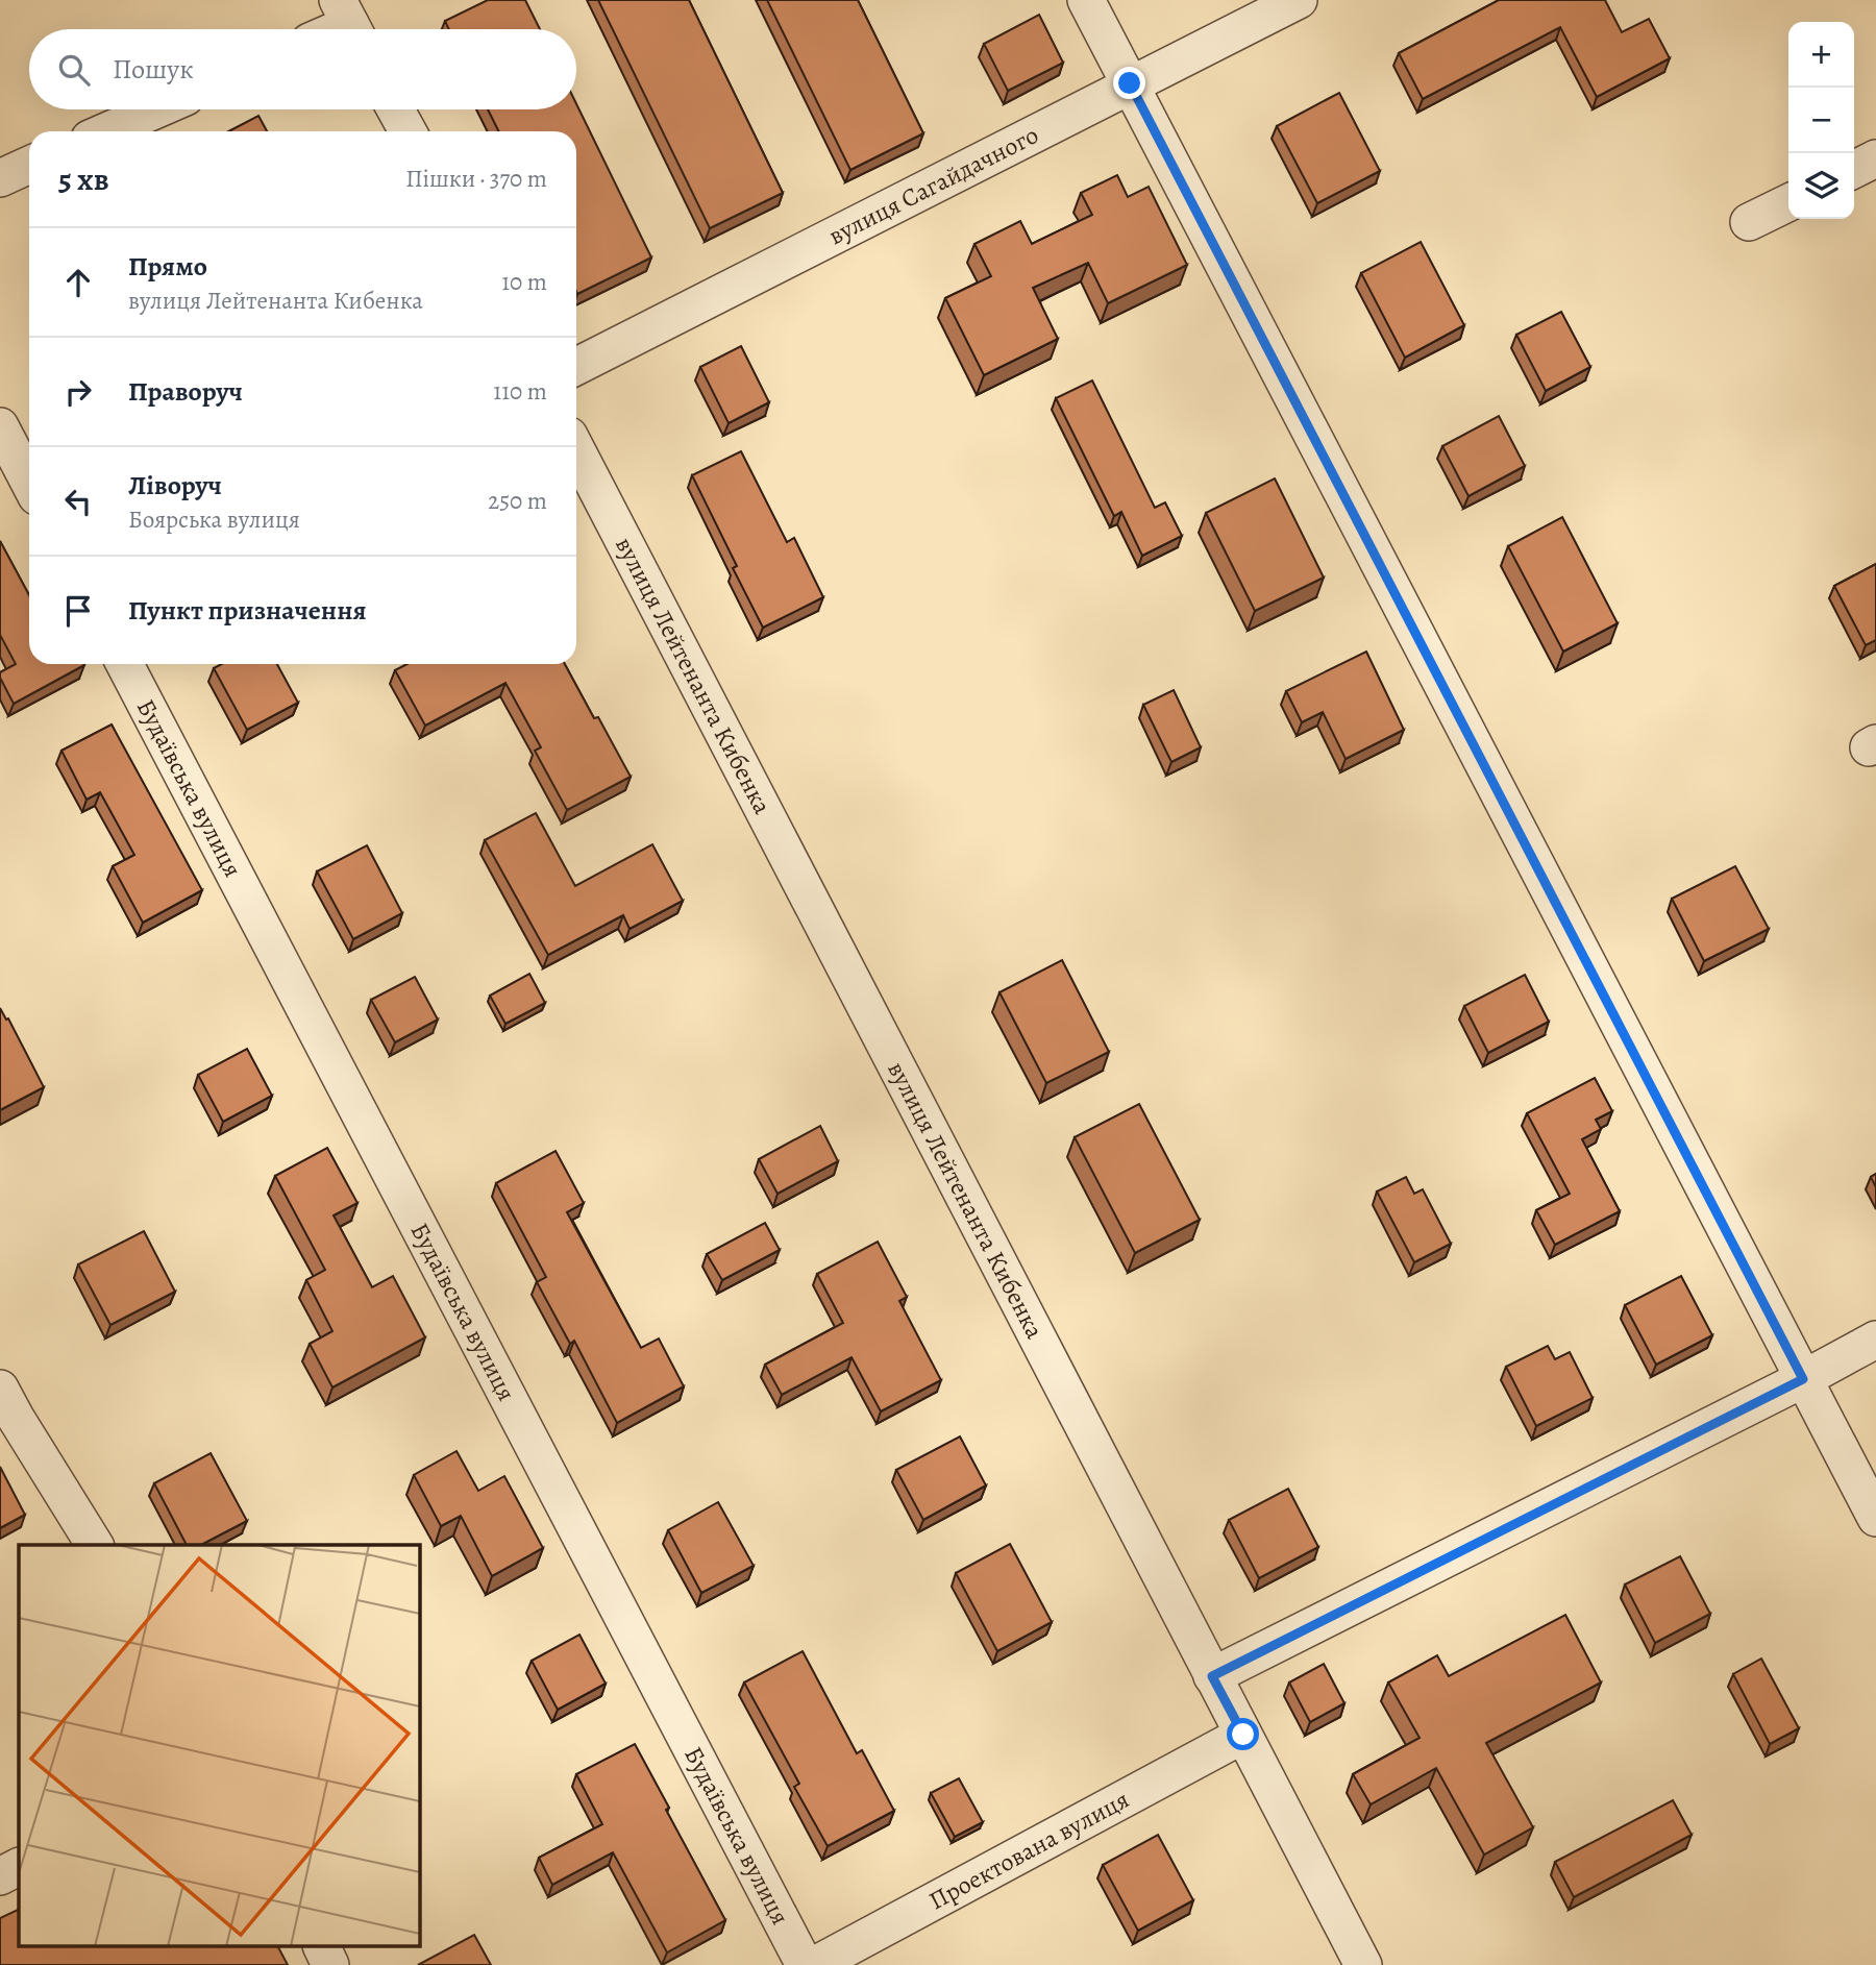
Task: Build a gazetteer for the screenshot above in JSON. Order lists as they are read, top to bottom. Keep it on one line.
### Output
{"streets":{"street":["вулиця Сагайдачного","вулиця Лейтенанта Кибенка","Будаївська вулиця","Проектована вулиця"]},"crossings":[["вулиця Лейтенанта Кибенка","Проектована вулиця"]],"page":{"map_buttons":["+","−"],"search":"Пошук","heading":["5 хв","Пішки · 370 m"],"list":[["Прямо","вулиця Лейтенанта Кибенка","10 m"],["Праворуч","110 m"],["Ліворуч","Боярська вулиця","250 m"],"Пункт призначення"]}}
